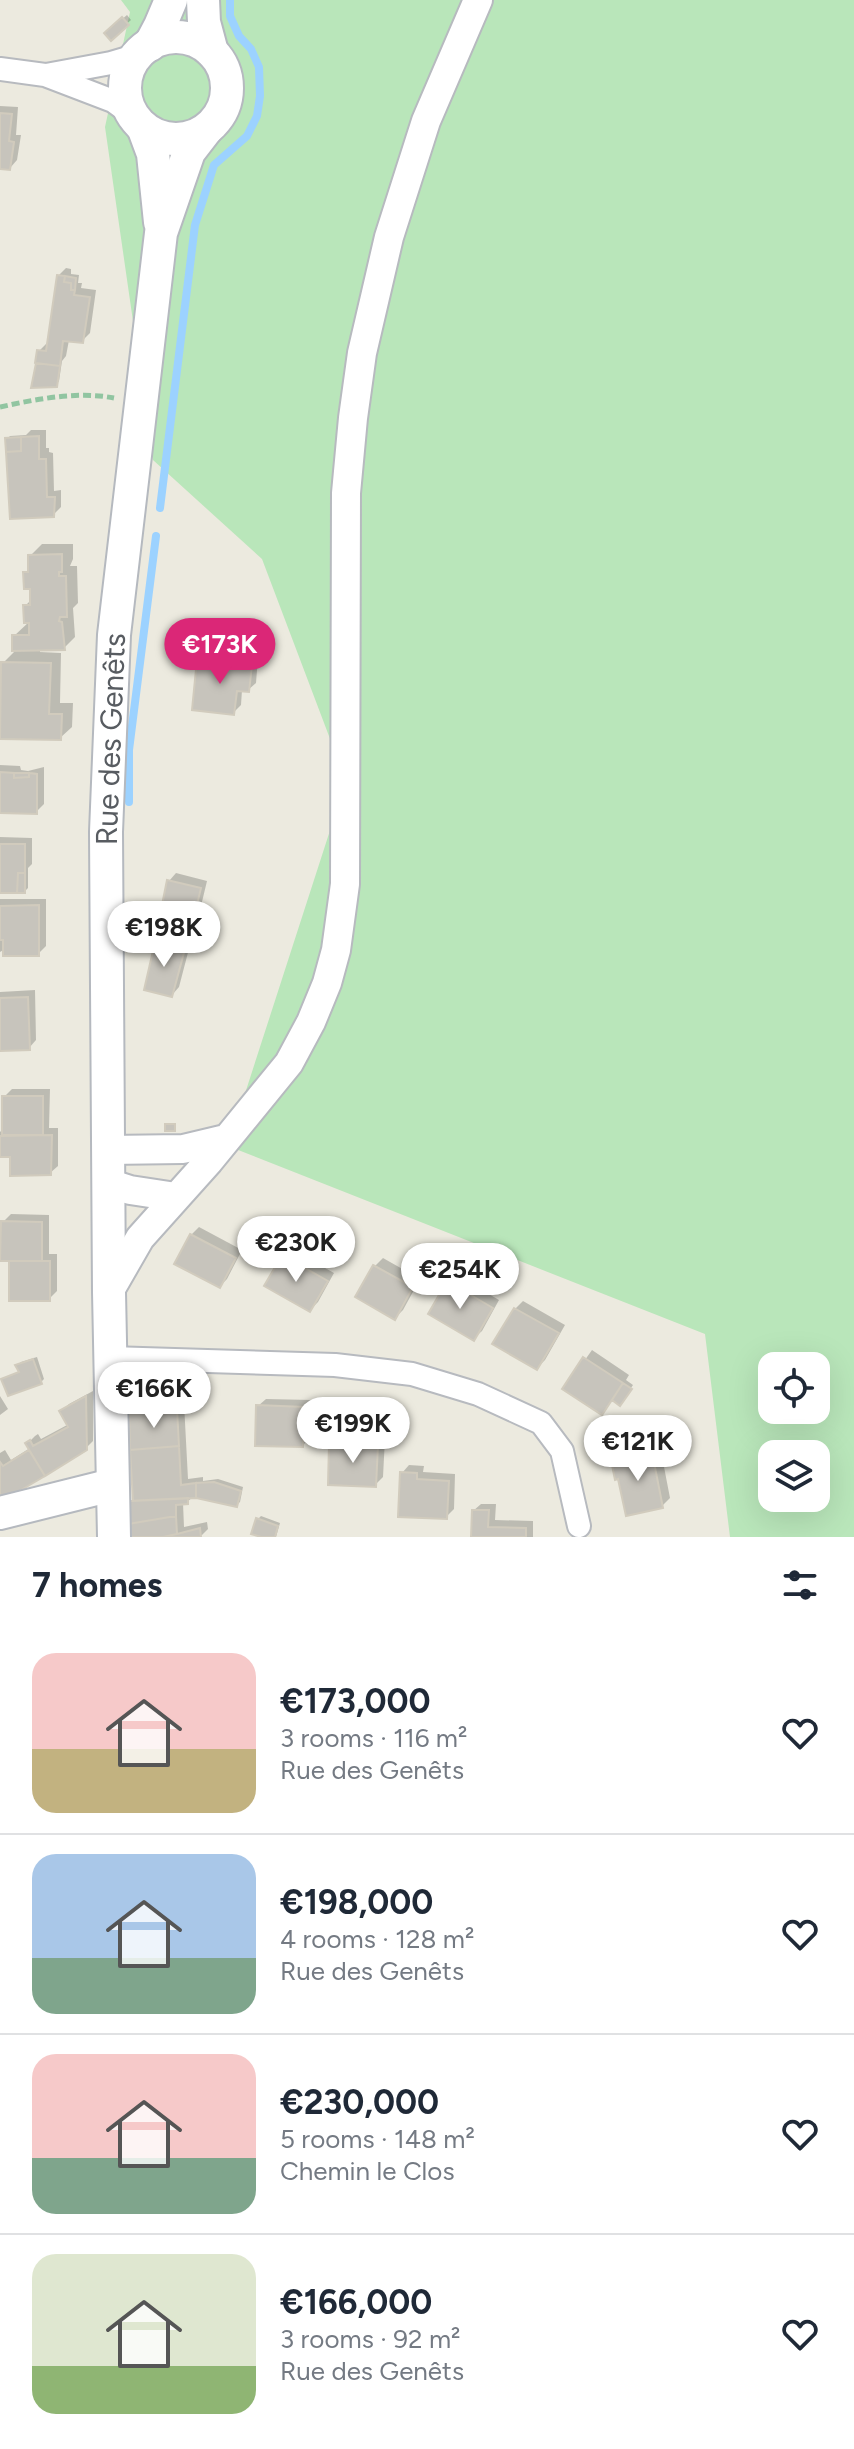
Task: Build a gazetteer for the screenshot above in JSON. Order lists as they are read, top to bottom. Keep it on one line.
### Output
{"streets":{"main road":["Rue des Genêts"]},"page":{"price":["€173K","€198K","€230K","€254K","€166K","€199K","€121K"],"heading":"7 homes","list":[{"name":"€173,000","note":"3 rooms · 116 m² · Rue des Genêts"},{"name":"€198,000","note":"4 rooms · 128 m² · Rue des Genêts"},{"name":"€230,000","note":"5 rooms · 148 m² · Chemin le Clos"},{"name":"€166,000","note":"3 rooms · 92 m² · Rue des Genêts"}]}}
